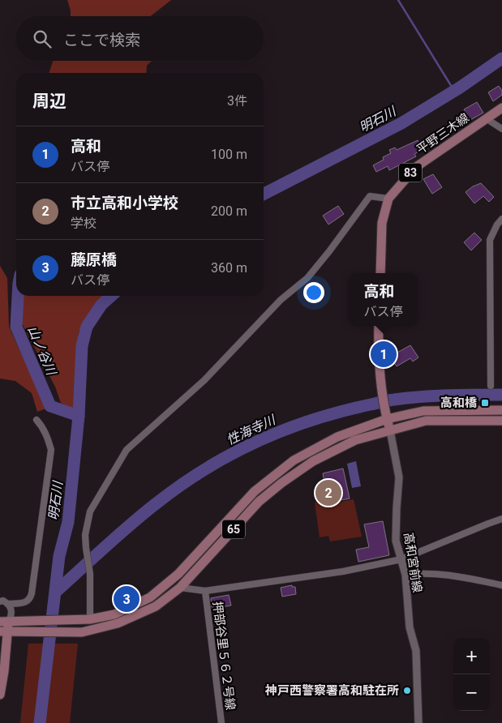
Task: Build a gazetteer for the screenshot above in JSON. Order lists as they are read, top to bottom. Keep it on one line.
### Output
{"streets":{"main road":["平野三木線","83","65"],"street":["高和宮前線","押部谷里５６２号線"]},"crossings":[["65","高和宮前線"]],"water":["明石川","山ノ谷川","性海寺川"],"places":{"transit":["高和橋"],"other":["神戸西警察署高和駐在所"]},"page":{"search":"ここで検索","heading":["周辺","3件"],"list":[{"mark":"1","name":"高和","note":"バス停","value":"100 m"},{"mark":"2","name":"市立高和小学校","note":"学校","value":"200 m"},{"mark":"3","name":"藤原橋","note":"バス停","value":"360 m"}],"popup":["高和","バス停"],"pins":["1","2","3"],"map_buttons":["+","−"]}}
